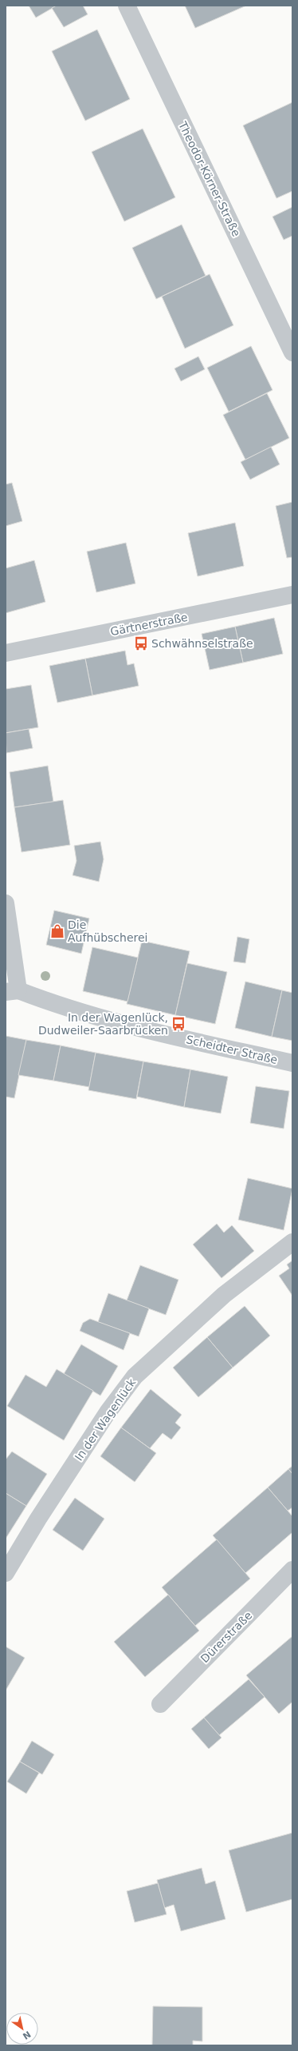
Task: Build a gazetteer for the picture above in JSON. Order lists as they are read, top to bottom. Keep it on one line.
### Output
{"streets":{"street":["Theodor-Körner-Straße","Gärtnerstraße","Scheidter Straße","In der Wagenlück","Dürerstraße"]},"places":{"bus stop":["Schwähnselstraße","In der Wagenlück, Dudweiler-Saarbrücken"],"shop":["Die Aufhübscherei"]},"north":"bottom right"}
